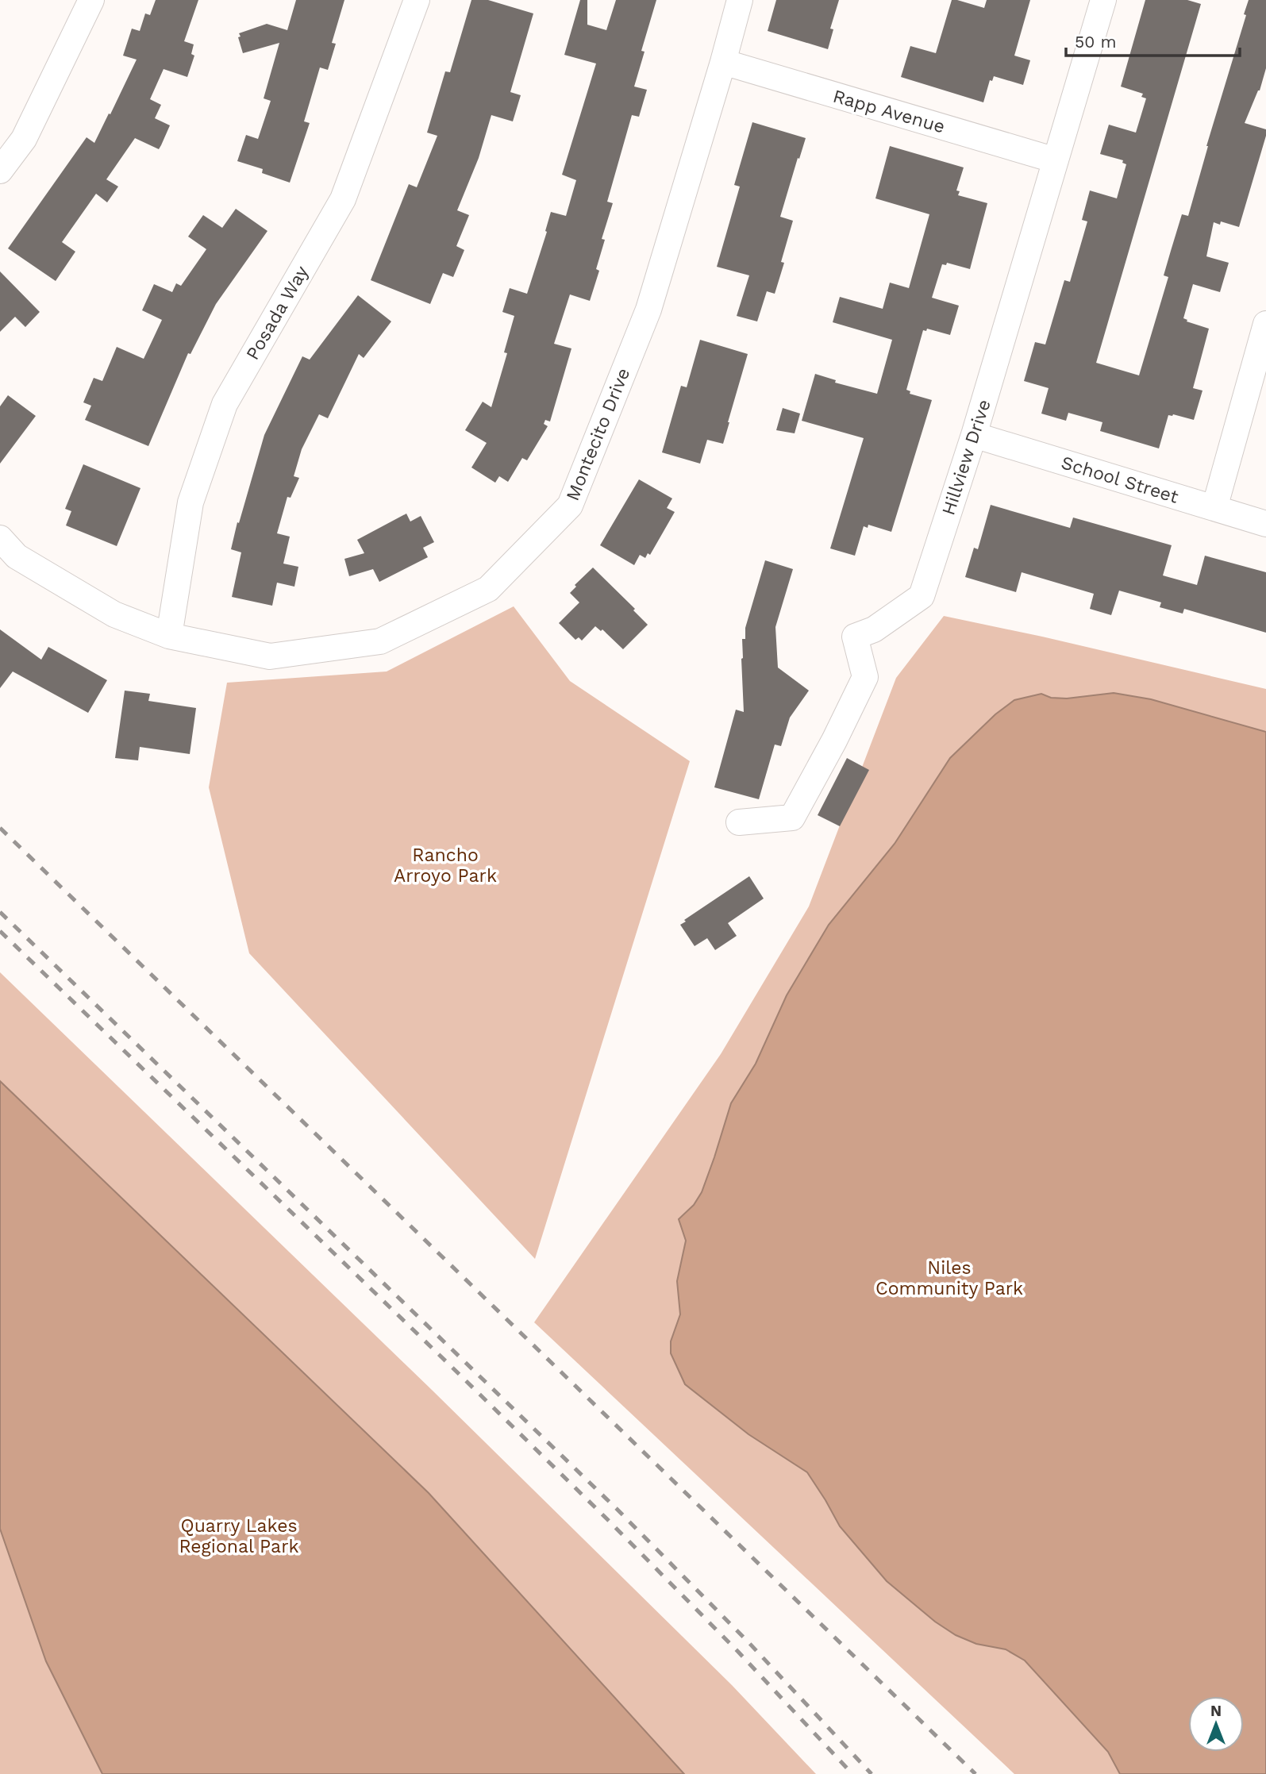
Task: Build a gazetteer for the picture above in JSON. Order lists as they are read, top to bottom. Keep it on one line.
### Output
{"streets":{"street":["Rapp Avenue","Posada Way","Montecito Drive","Hillview Drive","School Street"]},"crossings":[["Rapp Avenue","Montecito Drive"],["Rapp Avenue","Hillview Drive"],["Posada Way","Montecito Drive"],["Hillview Drive","School Street"]],"parks":["Rancho Arroyo Park","Niles Community Park","Quarry Lakes Regional Park"],"scale_bar":"50 m","north":"top"}
